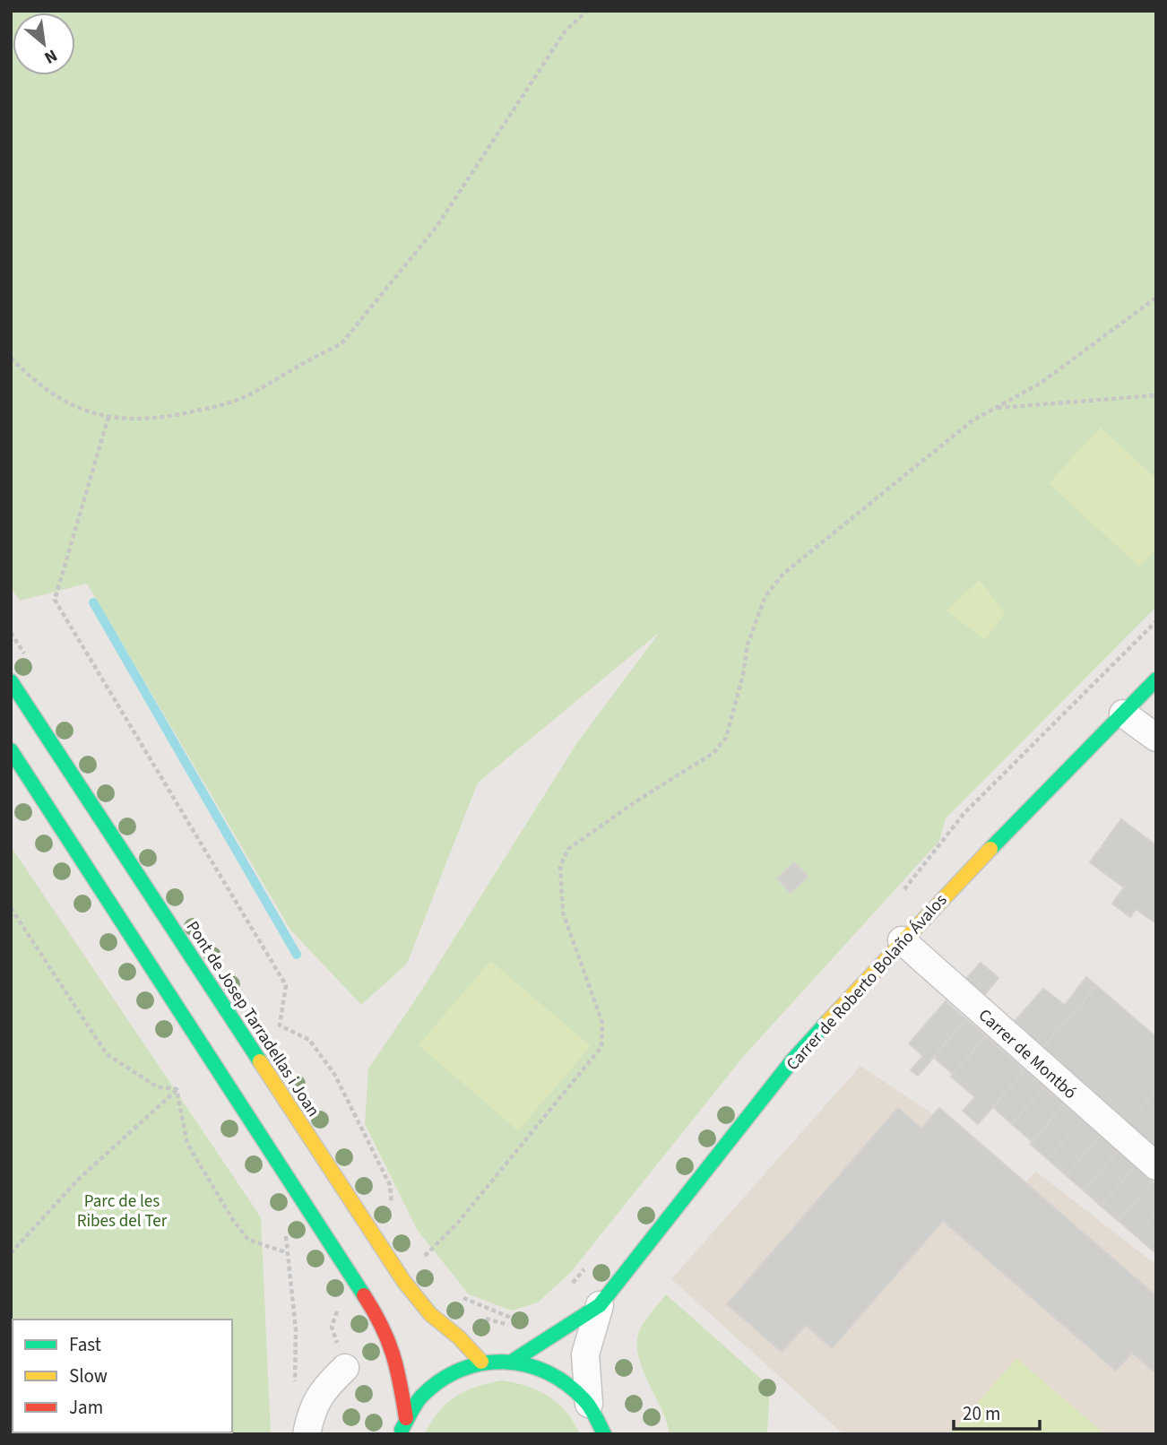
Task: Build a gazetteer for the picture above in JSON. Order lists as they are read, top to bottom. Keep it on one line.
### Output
{"streets":{"street":["Carrer de Roberto Bolaño Ávalos","Pont de Josep Tarradellas i Joan","Carrer de Montbó"]},"crossings":[["Carrer de Roberto Bolaño Ávalos","Carrer de Montbó"]],"parks":["Parc de les Ribes del Ter"],"legend":["Fast","Slow","Jam"],"scale_bar":"20 m","north":"bottom right"}
